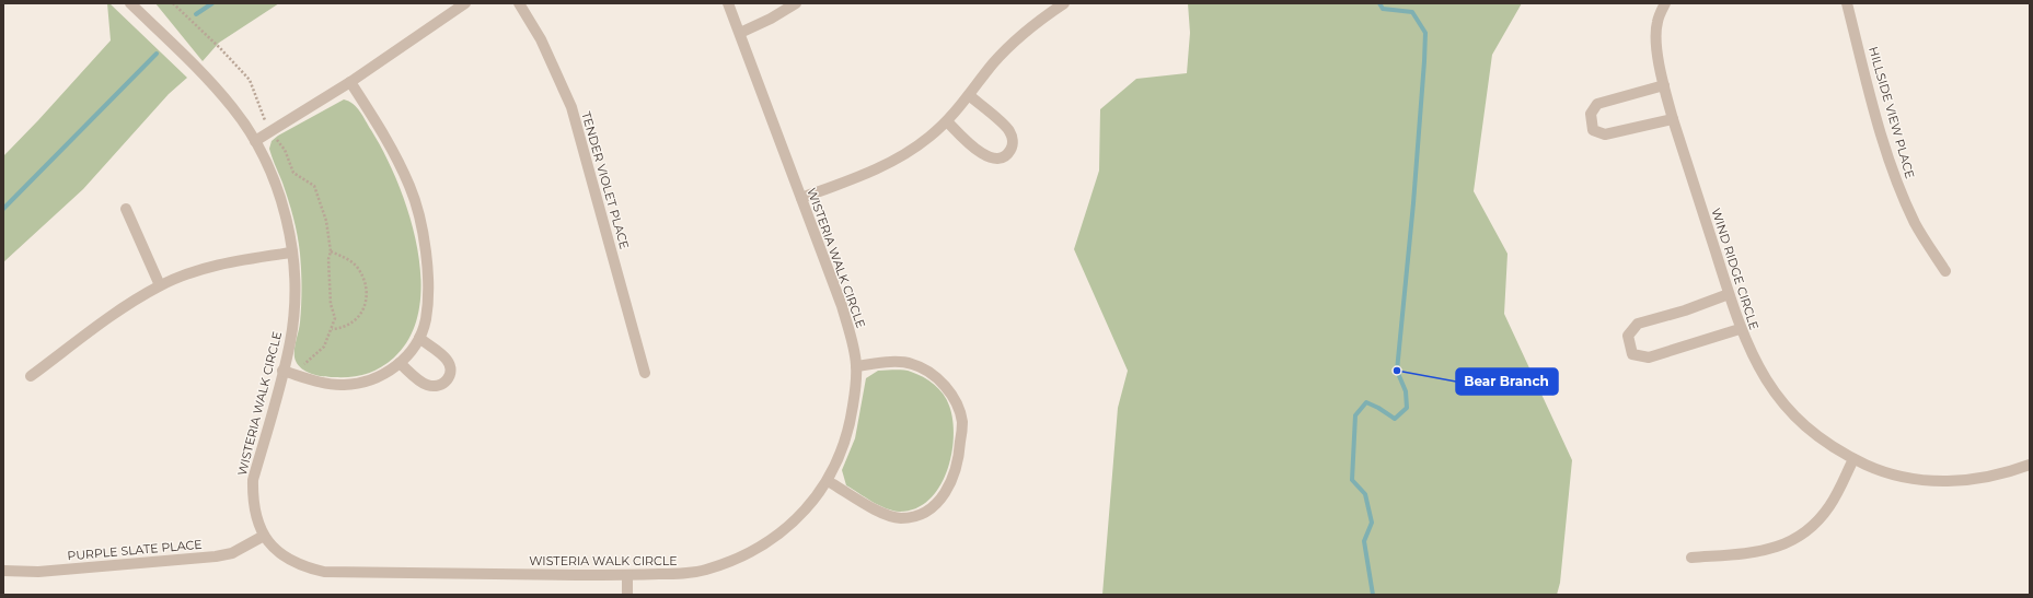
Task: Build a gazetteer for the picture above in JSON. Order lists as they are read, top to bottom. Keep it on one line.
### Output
{"streets":{"street":["HILLSIDE VIEW PLACE","TENDER VIOLET PLACE","WISTERIA WALK CIRCLE","WIND RIDGE CIRCLE","PURPLE SLATE PLACE"]},"crossings":[["WISTERIA WALK CIRCLE","PURPLE SLATE PLACE"]],"places":["Bear Branch"]}
